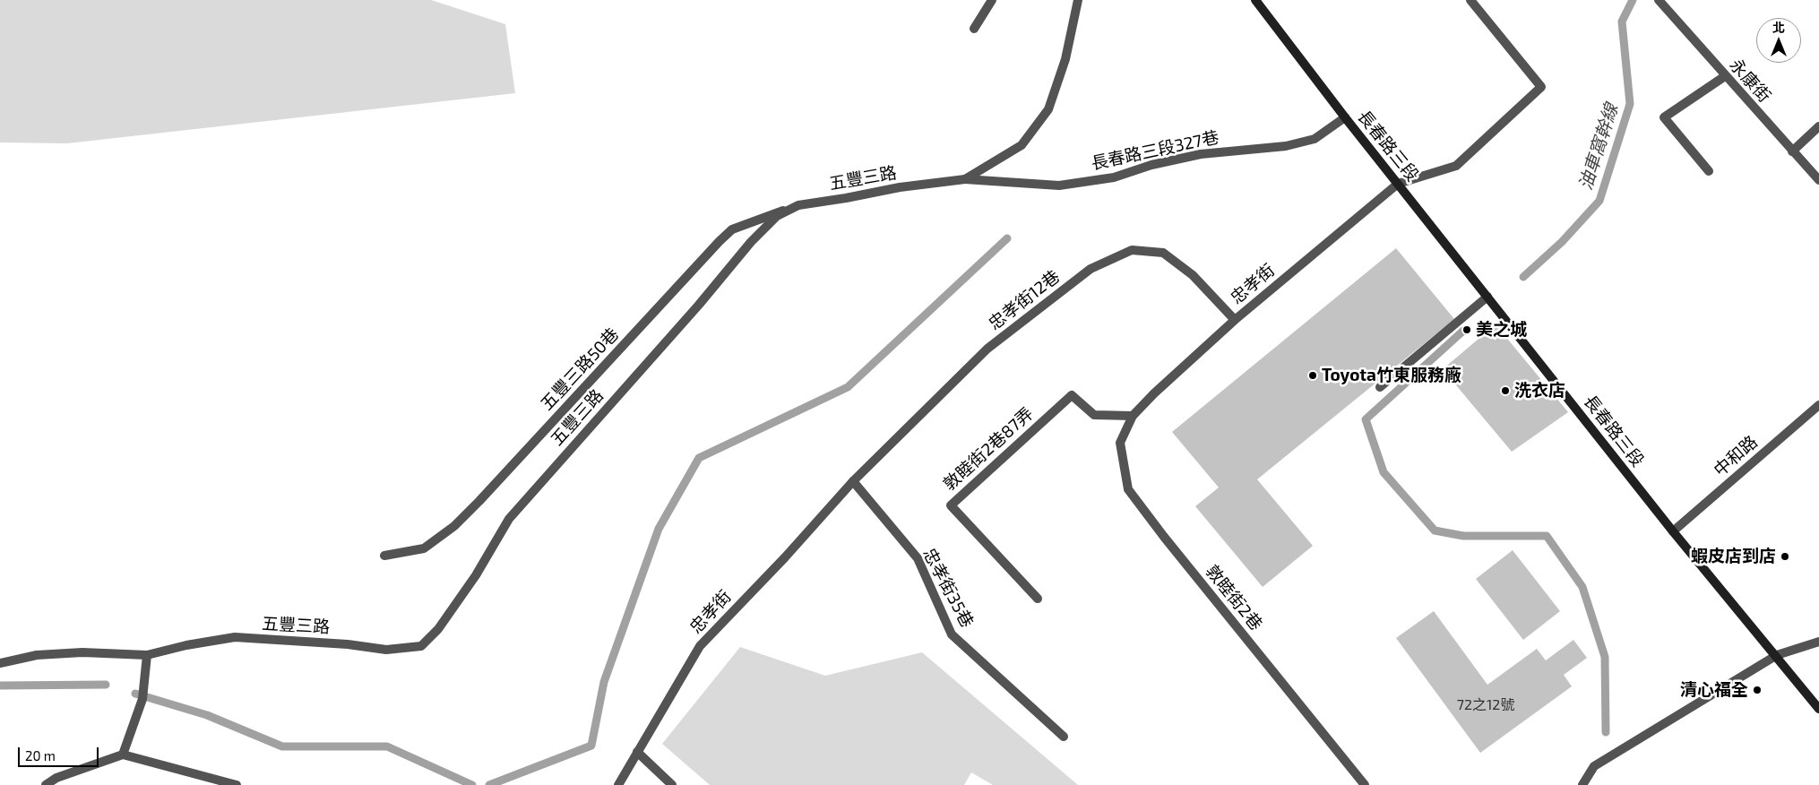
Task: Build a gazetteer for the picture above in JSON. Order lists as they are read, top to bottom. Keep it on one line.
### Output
{"streets":{"main road":["長春路三段"],"street":["永康街","長春路三段327巷","五豐三路","忠孝街","忠孝街12巷","五豐三路50巷","敦睦街2巷87弄","中和路","忠孝街35巷","敦睦街2巷"]},"crossings":[["長春路三段","長春路三段327巷"],["長春路三段","忠孝街"],["長春路三段","中和路"],["長春路三段327巷","五豐三路"],["五豐三路","五豐三路50巷"],["忠孝街","忠孝街12巷"],["忠孝街","敦睦街2巷87弄"],["忠孝街","忠孝街35巷"],["忠孝街","敦睦街2巷"],["忠孝街12巷","忠孝街35巷"],["敦睦街2巷87弄","敦睦街2巷"]],"water":["油車窩幹線"],"places":["美之城","Toyota竹東服務廠","洗衣店","蝦皮店到店","清心福全"],"house_numbers":["72之12號"],"scale_bar":"20 m","north":"top"}
